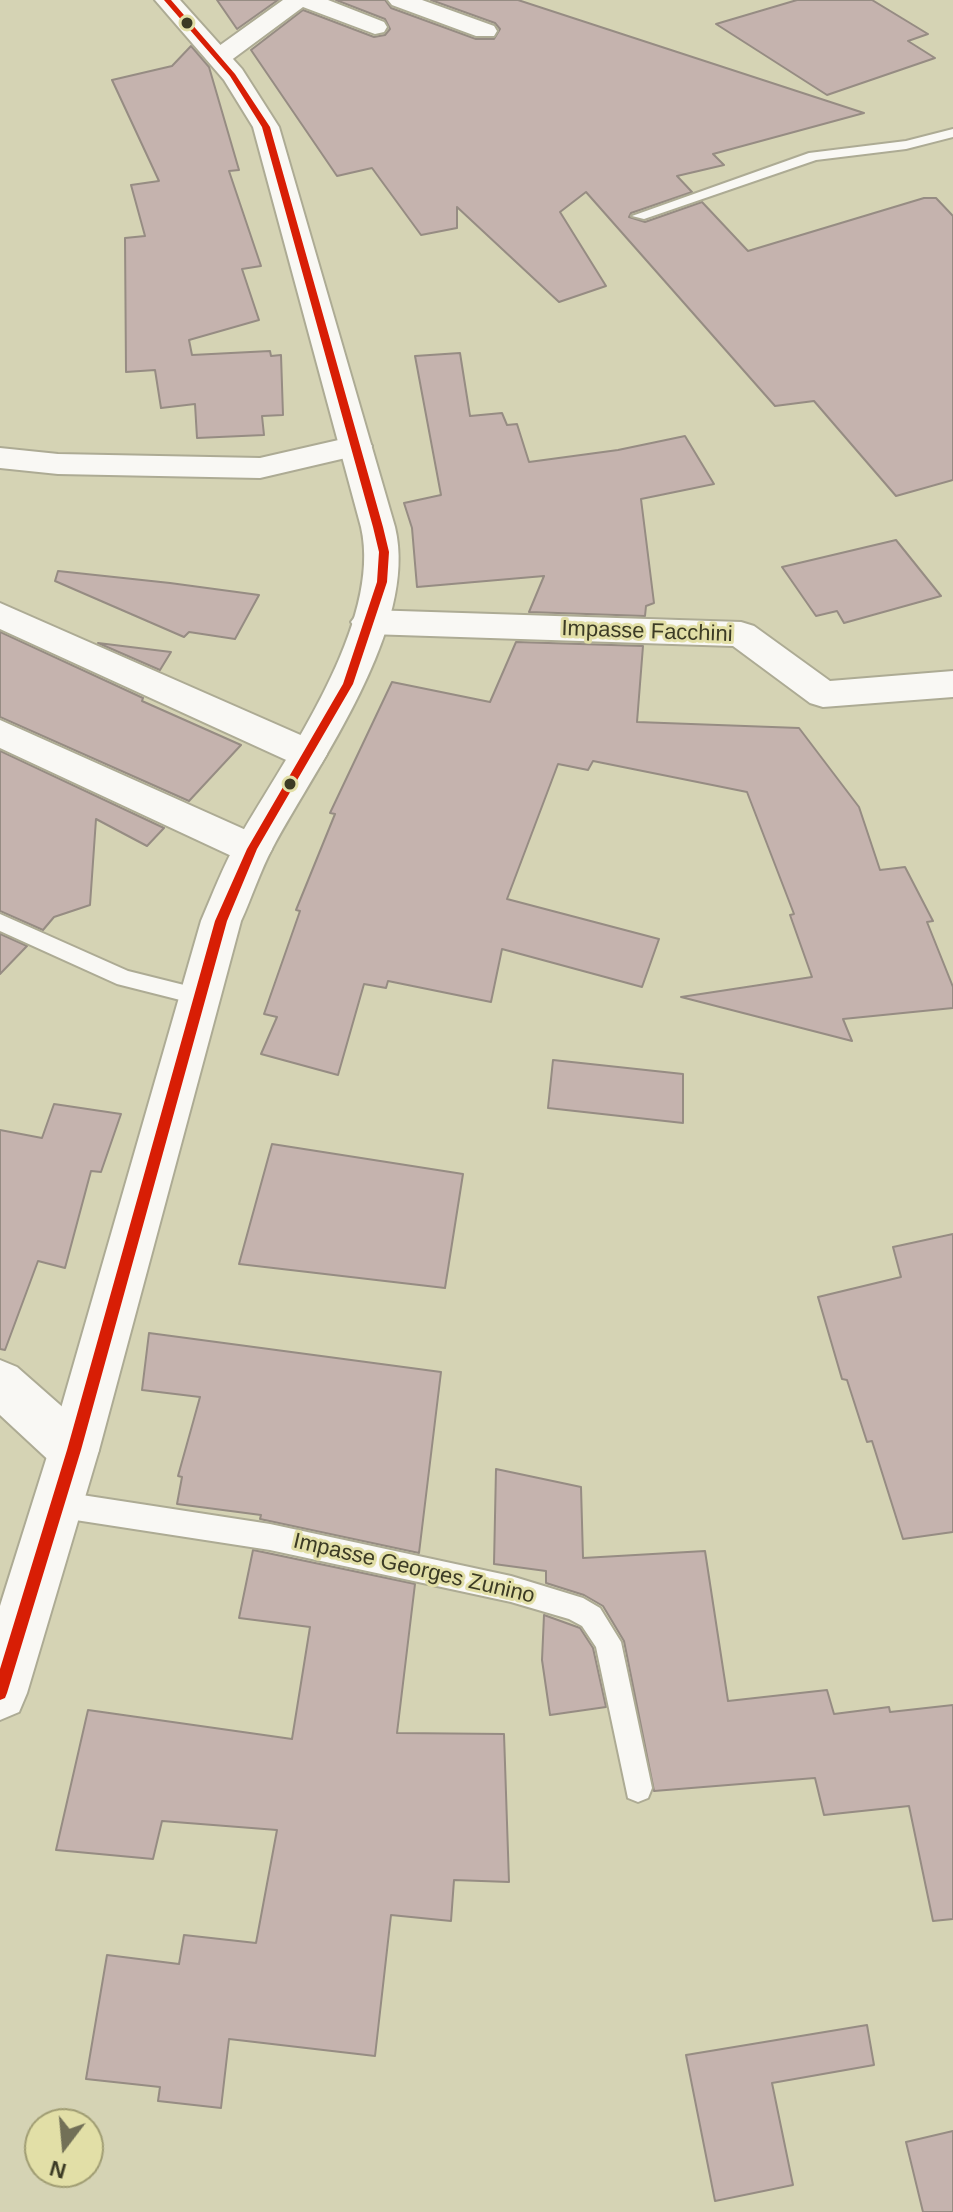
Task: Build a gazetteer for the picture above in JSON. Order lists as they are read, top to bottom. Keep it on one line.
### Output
{"streets":{"street":["Impasse Facchini"],"lane":["Impasse Georges Zunino"]},"north":"bottom"}
